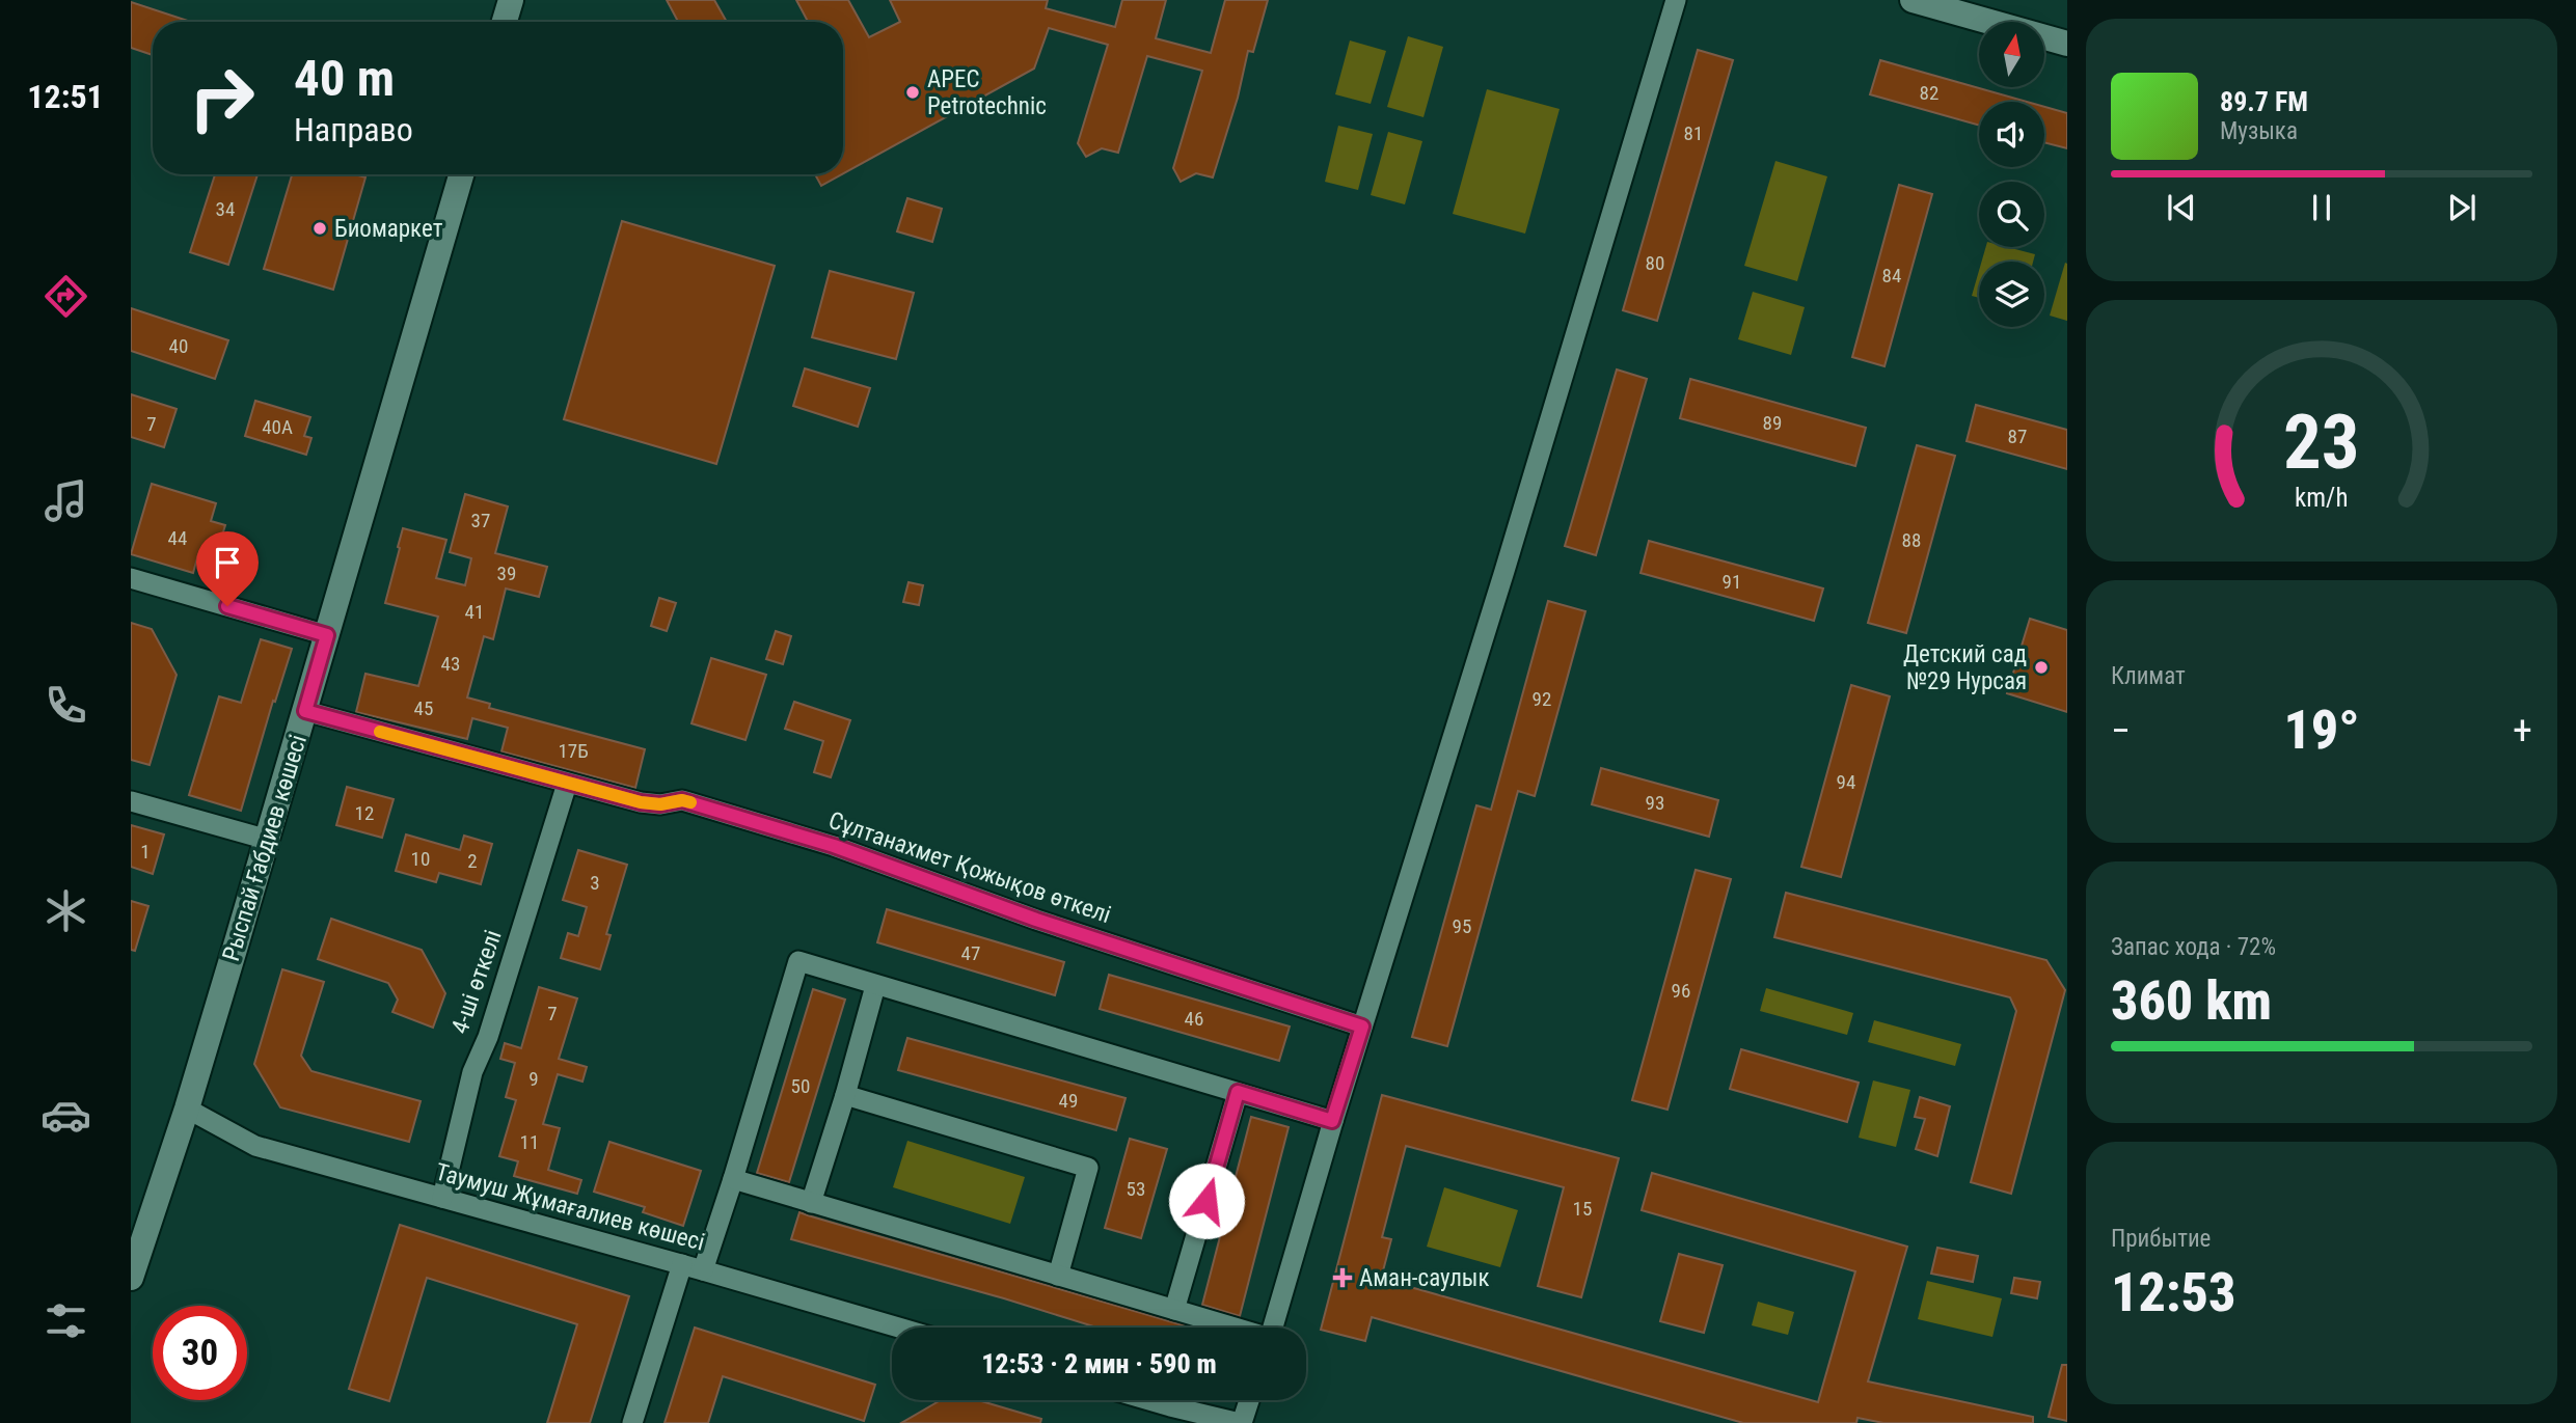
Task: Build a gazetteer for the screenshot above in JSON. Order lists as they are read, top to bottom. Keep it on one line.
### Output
{"streets":{"street":["Рыспай Ғабдиев көшесі","Сұлтанахмет Қожықов өткелі","4-ші өткелі","Таумуш Жұмағалиев көшесі"]},"crossings":[["Рыспай Ғабдиев көшесі","Сұлтанахмет Қожықов өткелі"],["Рыспай Ғабдиев көшесі","Таумуш Жұмағалиев көшесі"],["Сұлтанахмет Қожықов өткелі","4-ші өткелі"],["4-ші өткелі","Таумуш Жұмағалиев көшесі"]],"places":{"other":["APEC Petrotechnic","Биомаркет","Детский сад №29 Нурсая"],"health":["Аман-саулык"]},"house_numbers":["82","81","34","80","84","40","89","7","40А","87","37","44","88","39","91","41","43","92","45","17Б","94","93","12","1","10","2","3","95","47","96","7","46","9","50","49","11","53","15"],"north":"top","page":{"tabs":"12:51","turn":["40 m","Направо"],"song":["89.7 FM","Музыка"],"tile":["Климат",["Запас хода · 72%","360 km"],["Прибытие","12:53"]],"heat":["−","19°","+"],"limit":"30","trip":"12:53 · 2 мин · 590 m","gauge":["23","km/h"]}}
